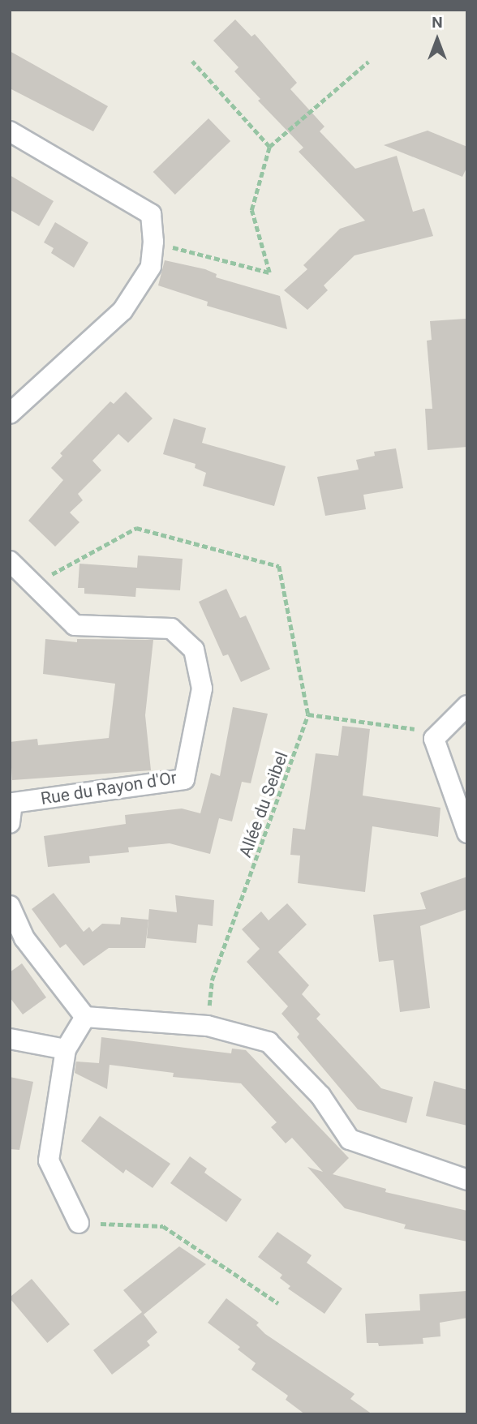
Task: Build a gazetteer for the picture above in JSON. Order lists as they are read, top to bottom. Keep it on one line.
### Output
{"streets":{"street":["Rue du Rayon d'Or"],"path":["Allée du Seibel"]},"north":"top"}
